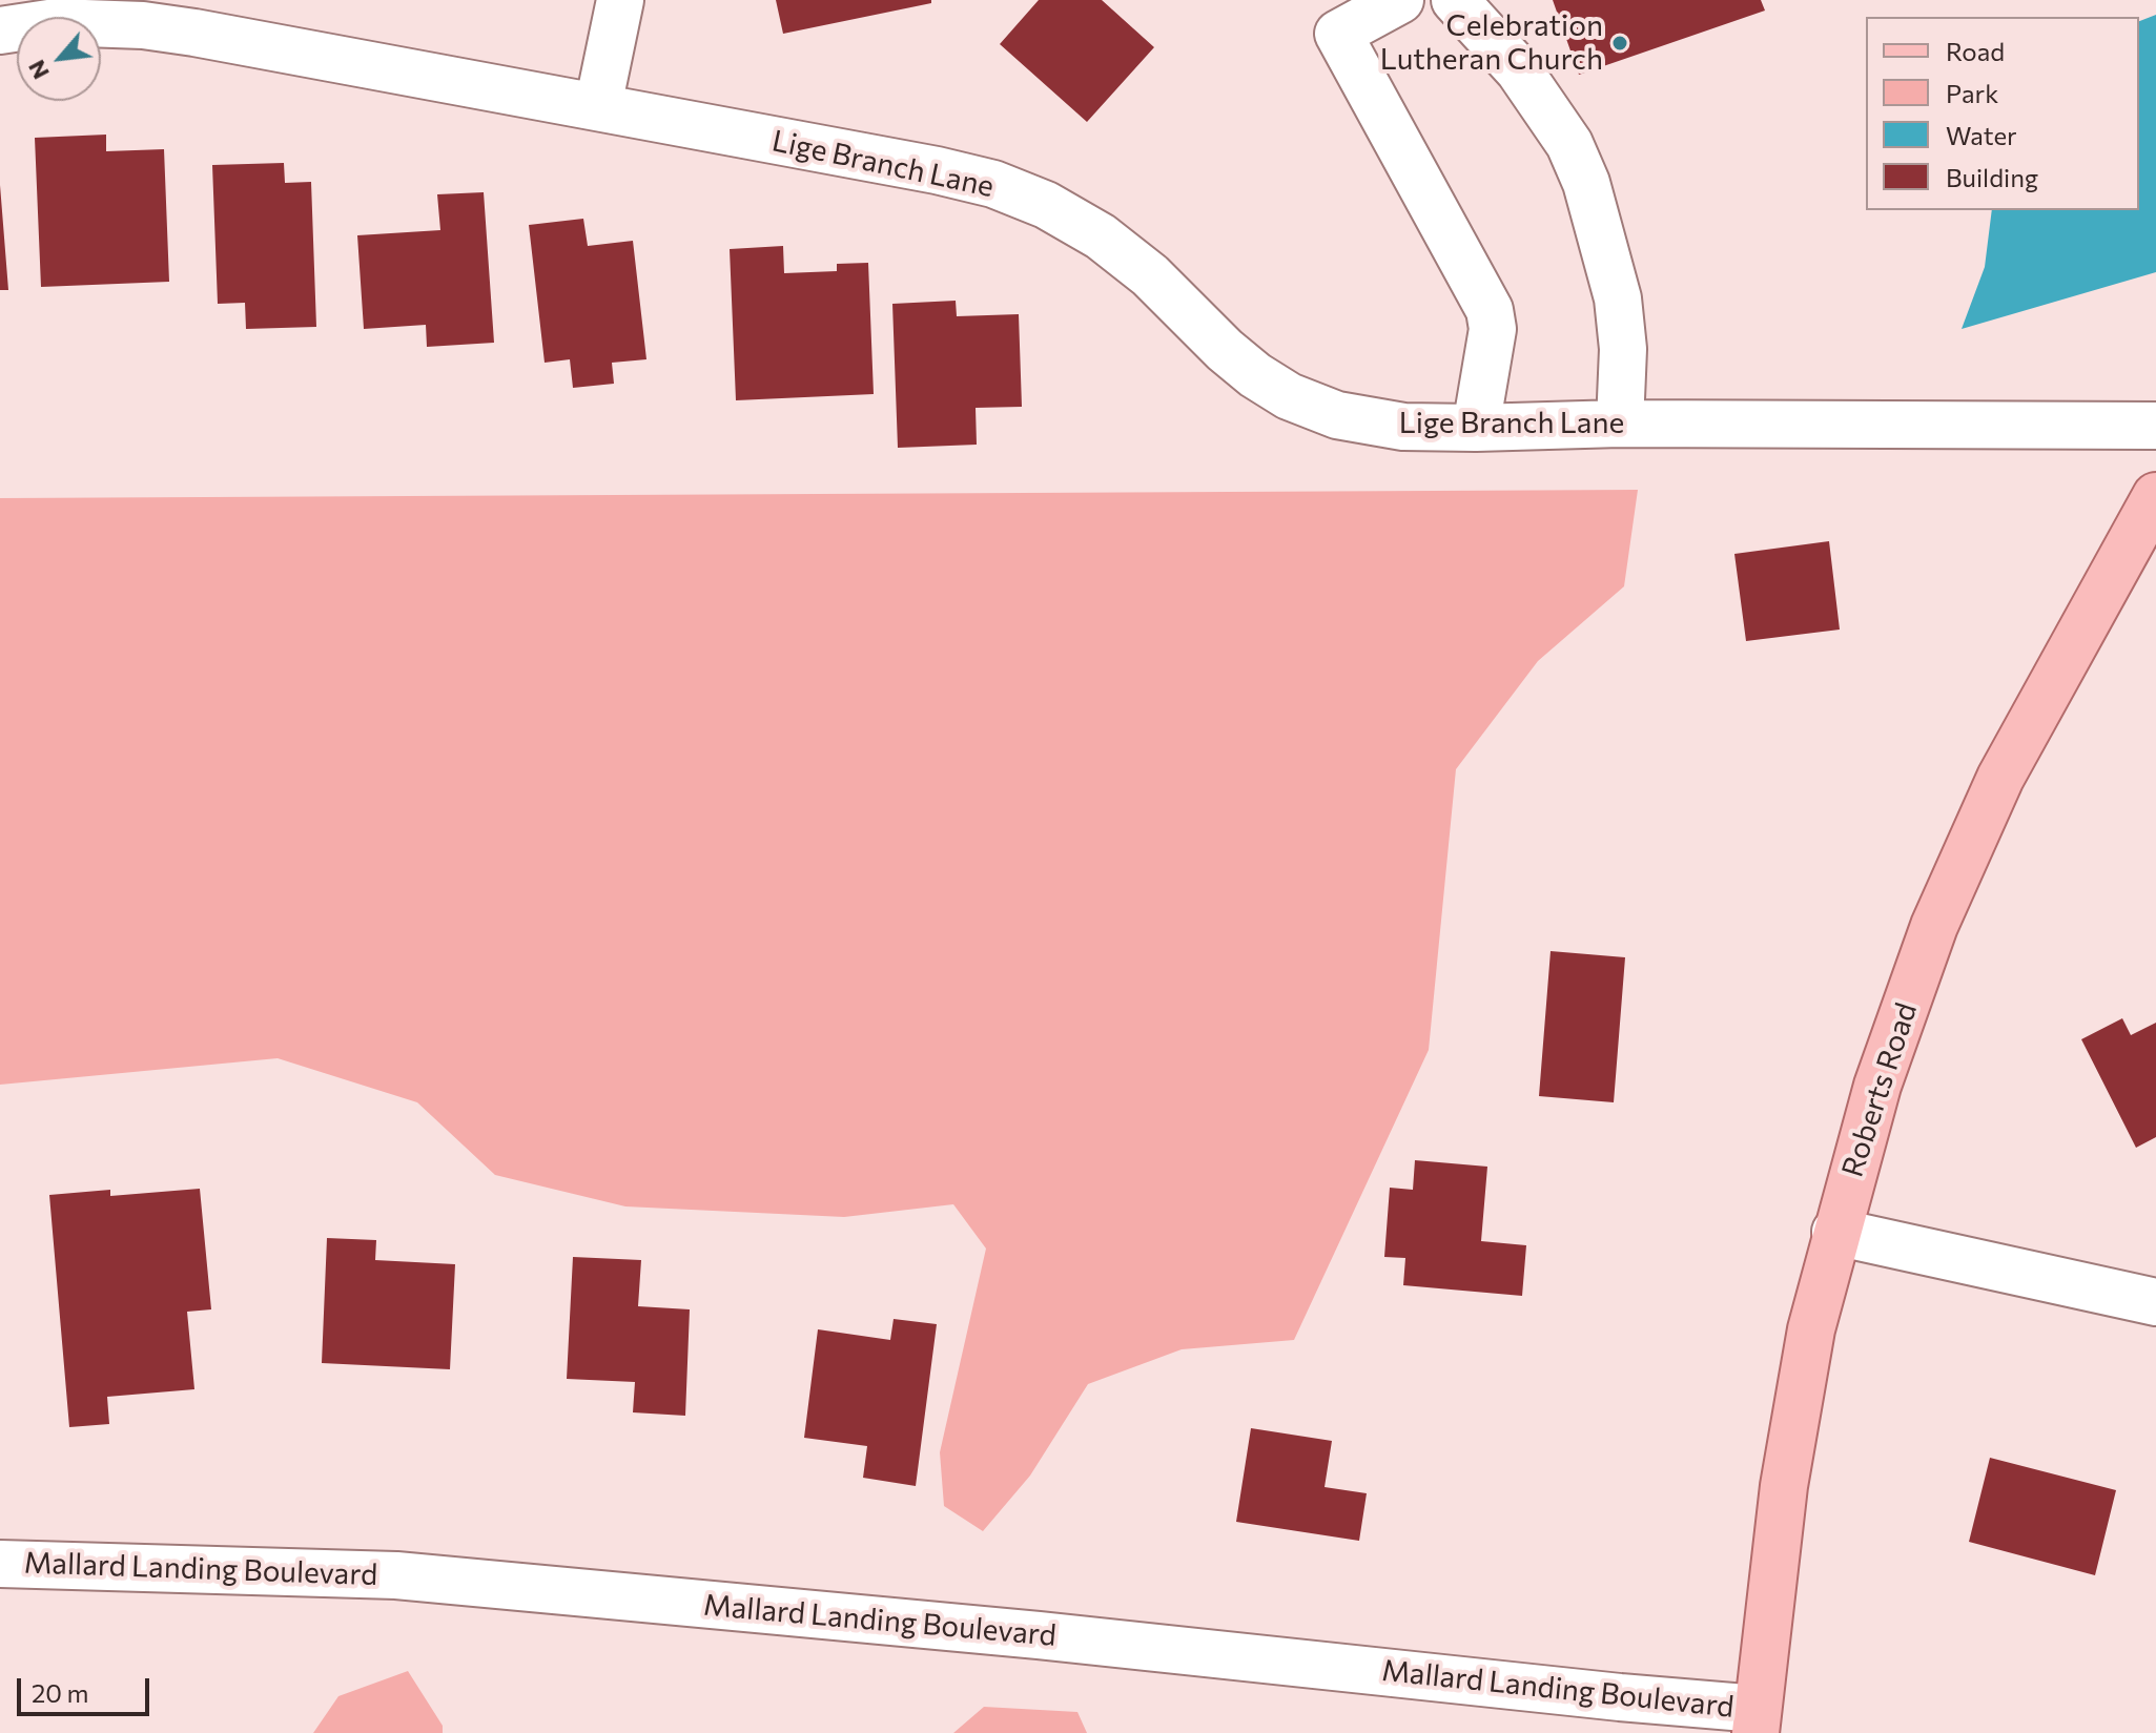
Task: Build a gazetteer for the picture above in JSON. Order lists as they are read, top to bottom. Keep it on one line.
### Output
{"streets":{"main road":["Roberts Road"],"street":["Lige Branch Lane","Mallard Landing Boulevard"]},"crossings":[["Roberts Road","Mallard Landing Boulevard"]],"places":["Celebration Lutheran Church"],"legend":["Road","Park","Water","Building"],"scale_bar":"20 m","north":"bottom left"}
